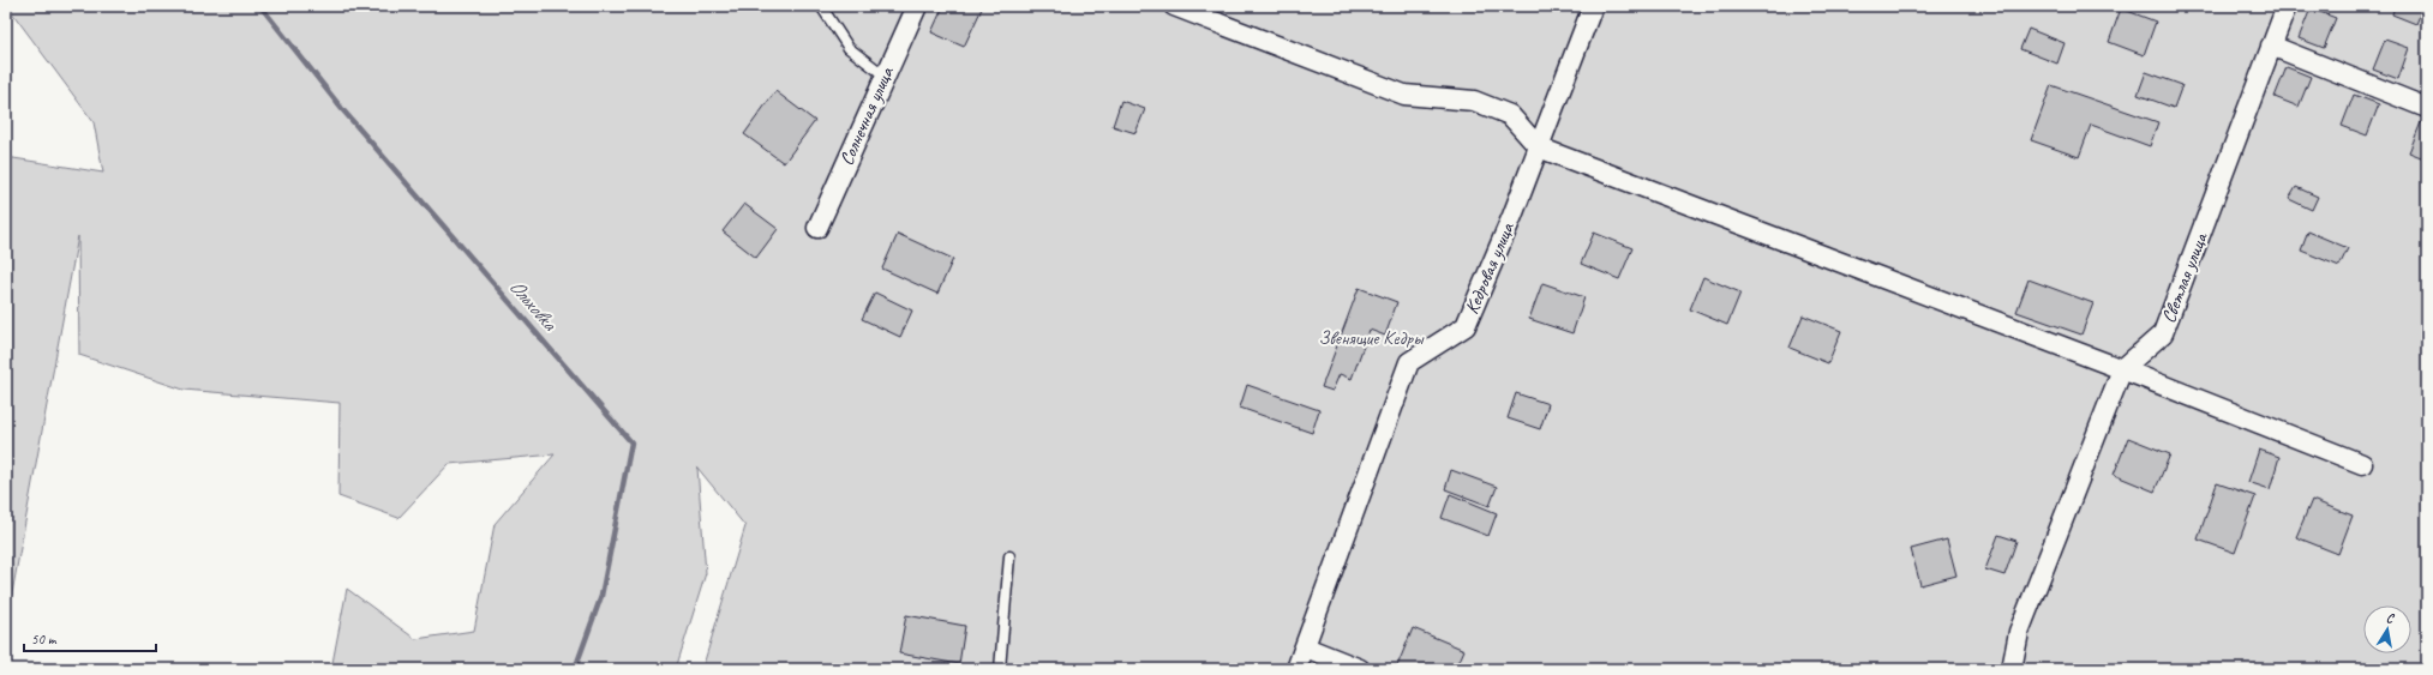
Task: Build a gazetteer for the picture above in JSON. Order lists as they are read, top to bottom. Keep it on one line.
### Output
{"streets":{"street":["Солнечная улица","Кедровая улица","Светлая улица"]},"water":["Ольховка"],"parks":["Звенящие Кедры"],"scale_bar":"50 m","north":"top"}
